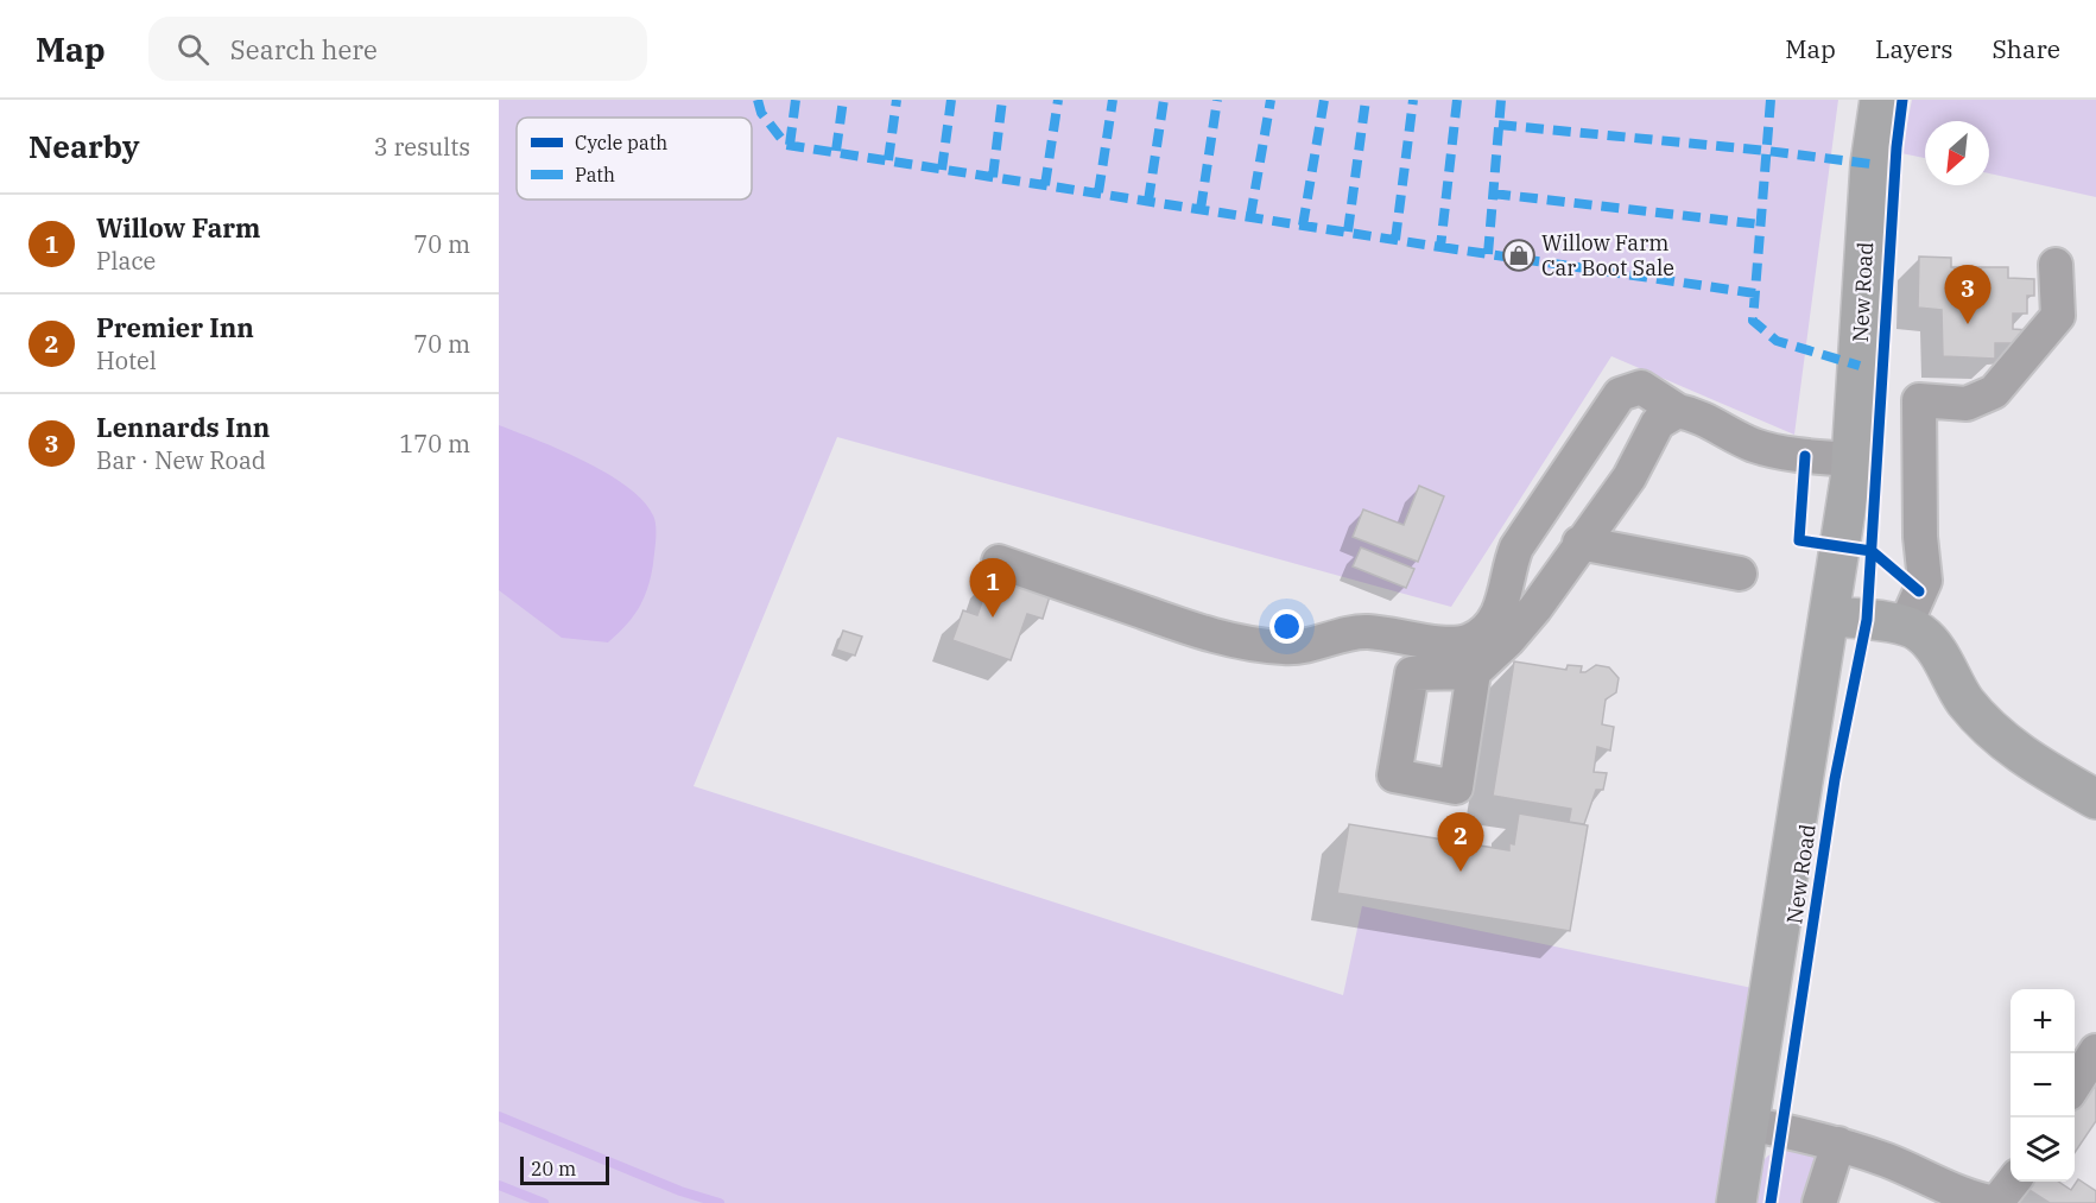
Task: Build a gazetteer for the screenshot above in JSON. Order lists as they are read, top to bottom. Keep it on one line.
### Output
{"streets":{"main road":["New Road"]},"places":{"shop":["Willow Farm Car Boot Sale"]},"legend":["Cycle path","Path"],"scale_bar":"20 m","north":"bottom left","page":{"header":"Map","search":"Search here","nav":["Map","Layers","Share"],"heading":["Nearby","3 results"],"list":[{"mark":"1","name":"Willow Farm","note":"Place","value":"70 m"},{"mark":"2","name":"Premier Inn","note":"Hotel","value":"70 m"},{"mark":"3","name":"Lennards Inn","note":"Bar · New Road","value":"170 m"}],"pins":["3","1","2"],"map_buttons":["+","−"],"scale":"20 m"}}
